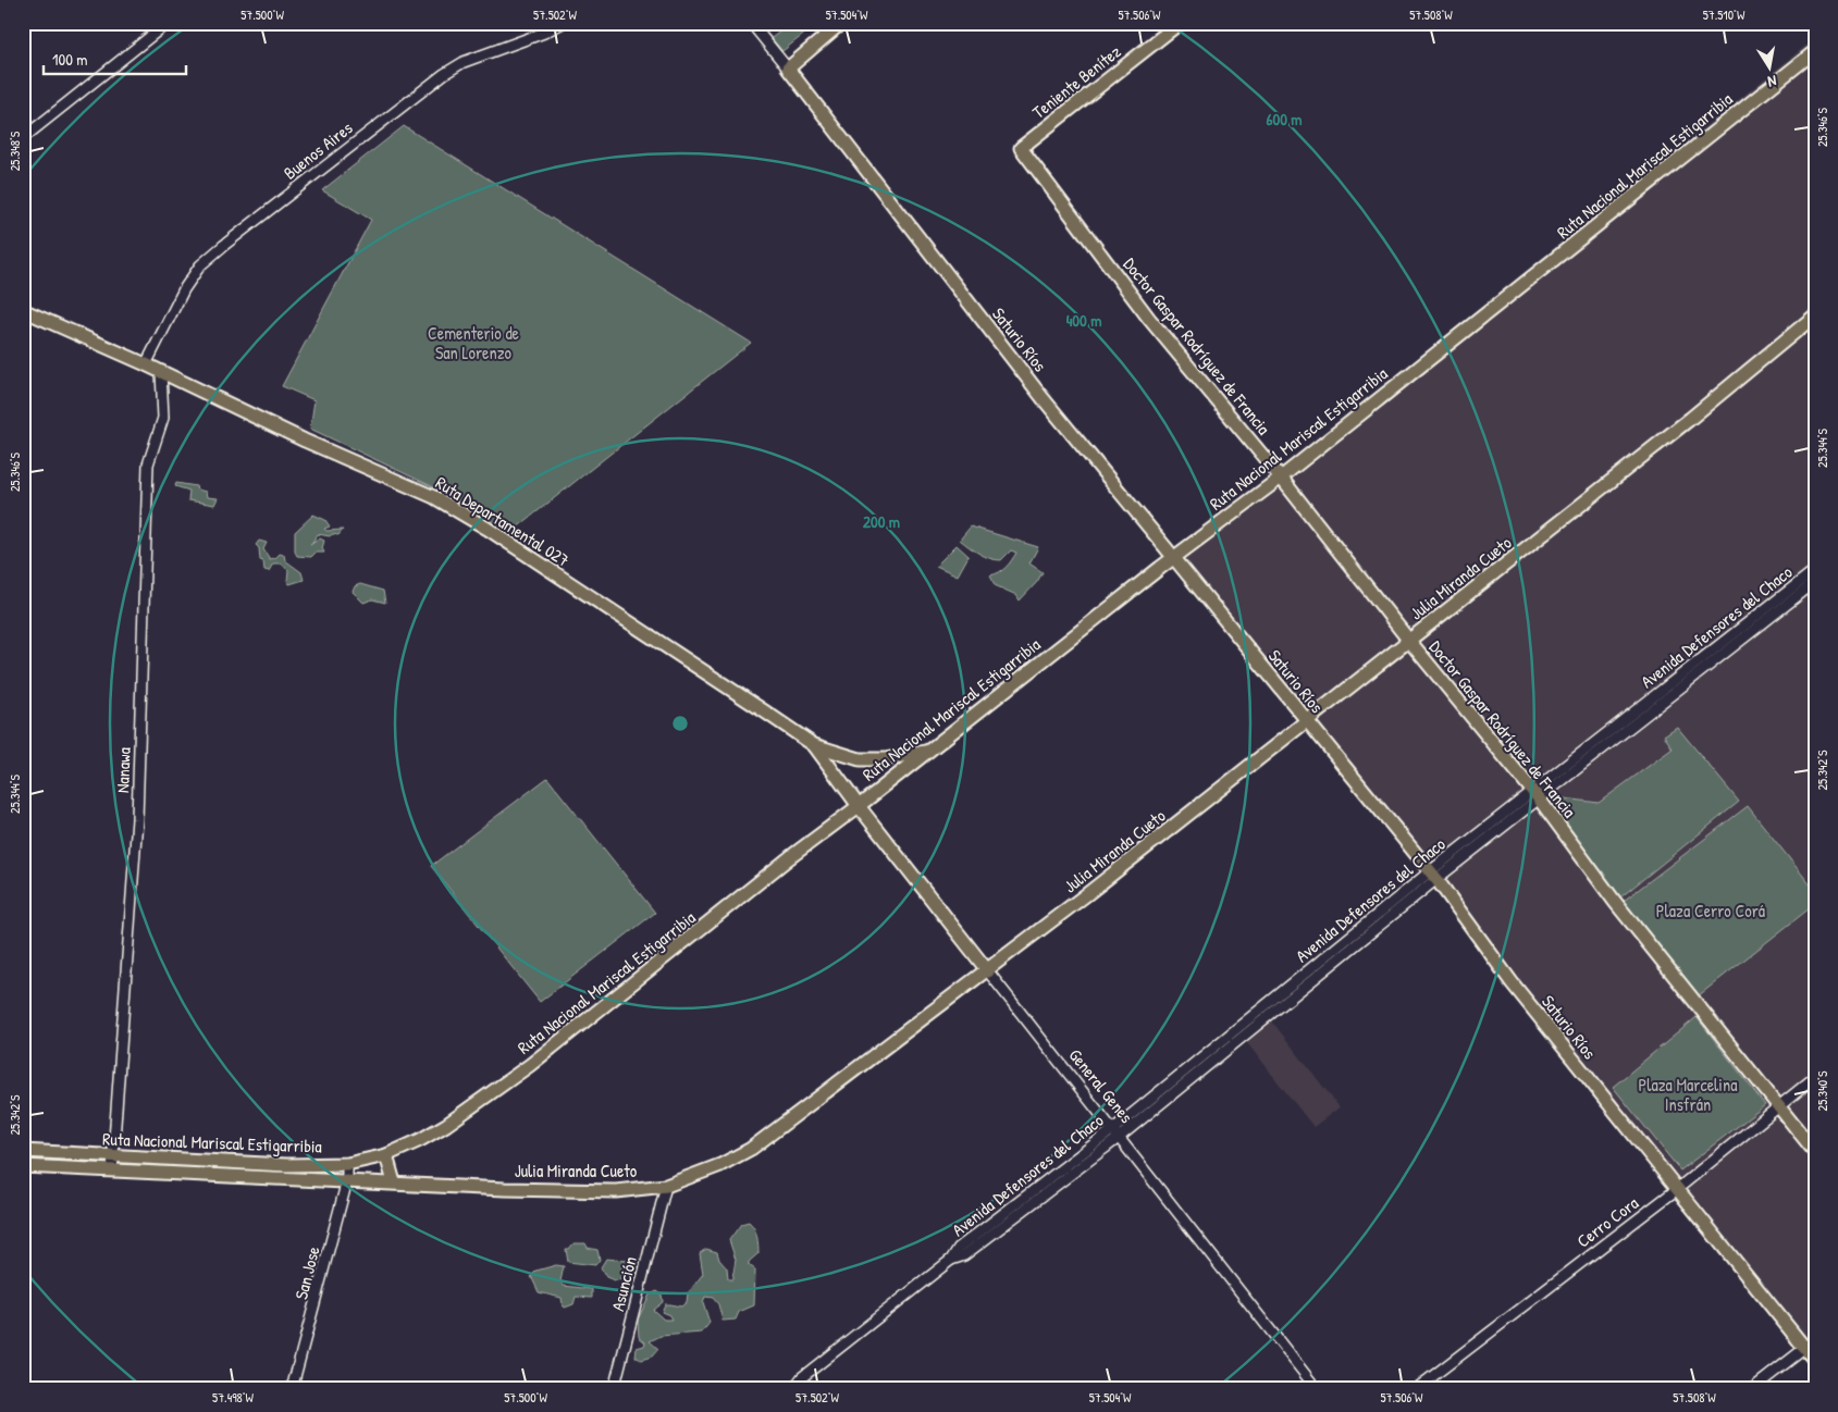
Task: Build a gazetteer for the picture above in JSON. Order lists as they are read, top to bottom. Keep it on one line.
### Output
{"streets":{"main road":["Teniente Benítez","Ruta Nacional Mariscal Estigarribia","Saturio Ríos","Doctor Gaspar Rodríguez de Francia","Ruta Departamental 027","Julia Miranda Cueto","General Genes"],"street":["Buenos Aires","Avenida Defensores del Chaco","Nanawa","Cerro Cora","San Jose","Asunción"]},"crossings":[["Teniente Benítez","Doctor Gaspar Rodríguez de Francia"],["Buenos Aires","Ruta Departamental 027"],["Ruta Nacional Mariscal Estigarribia","Saturio Ríos"],["Ruta Nacional Mariscal Estigarribia","Doctor Gaspar Rodríguez de Francia"],["Ruta Nacional Mariscal Estigarribia","Ruta Departamental 027"],["Ruta Nacional Mariscal Estigarribia","Julia Miranda Cueto"],["Ruta Nacional Mariscal Estigarribia","Nanawa"],["Ruta Nacional Mariscal Estigarribia","General Genes"],["Ruta Nacional Mariscal Estigarribia","San Jose"],["Saturio Ríos","Julia Miranda Cueto"],["Saturio Ríos","Avenida Defensores del Chaco"],["Saturio Ríos","Cerro Cora"],["Doctor Gaspar Rodríguez de Francia","Julia Miranda Cueto"],["Doctor Gaspar Rodríguez de Francia","Avenida Defensores del Chaco"],["Doctor Gaspar Rodríguez de Francia","Cerro Cora"],["Ruta Departamental 027","Nanawa"],["Ruta Departamental 027","General Genes"],["Julia Miranda Cueto","General Genes"],["Julia Miranda Cueto","San Jose"],["Julia Miranda Cueto","Asunción"],["Avenida Defensores del Chaco","General Genes"]],"parks":["Cementerio de San Lorenzo","Plaza Cerro Corá","Plaza Marcelina Insfrán"],"scale_bar":"100 m","north":"bottom","coordinates":["57.500°W","57.502°W","57.504°W","57.506°W","57.508°W","57.510°W","25.346°S","25.348°S","25.344°S","25.342°S","25.340°S","57.498°W"],"rings":["600 m","400 m","200 m"]}
